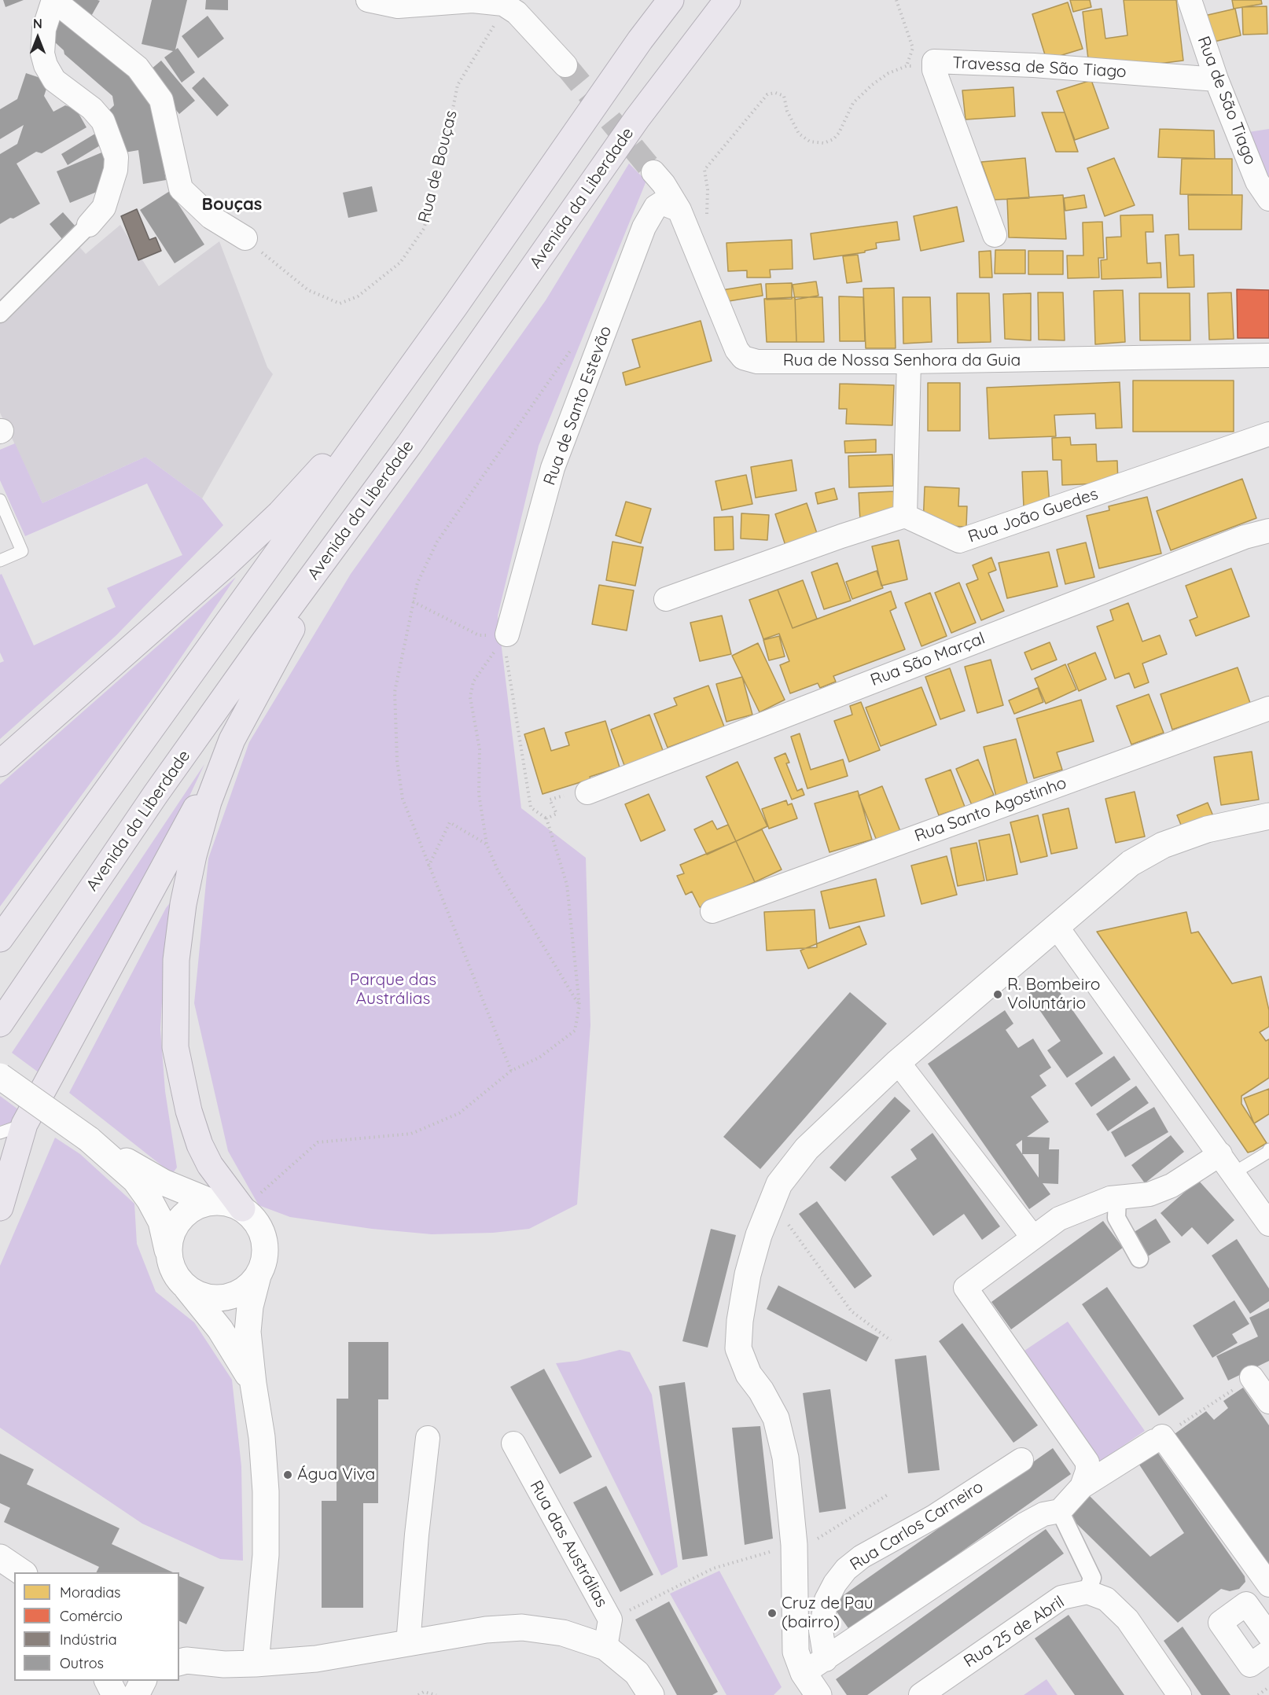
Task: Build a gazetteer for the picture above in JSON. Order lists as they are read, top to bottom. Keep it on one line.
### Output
{"streets":{"highway":["Avenida da Liberdade"],"street":["Travessa de São Tiago","Rua de São Tiago","Rua de Nossa Senhora da Guia","Rua de Santo Estevão","Rua João Guedes","Rua São Marçal","Rua Santo Agostinho","Rua Carlos Carneiro","Rua das Austrálias","Rua 25 de Abril"],"path":["Rua de Bouças"]},"crossings":[["Travessa de São Tiago","Rua de São Tiago"],["Rua de Nossa Senhora da Guia","Rua de Santo Estevão"]],"districts":["Bouças"],"parks":["Parque das Austrálias"],"places":["R. Bombeiro Voluntário","Água Viva","Cruz de Pau (bairro)"],"legend":["Moradias","Comércio","Indústria","Outros"],"north":"top"}
